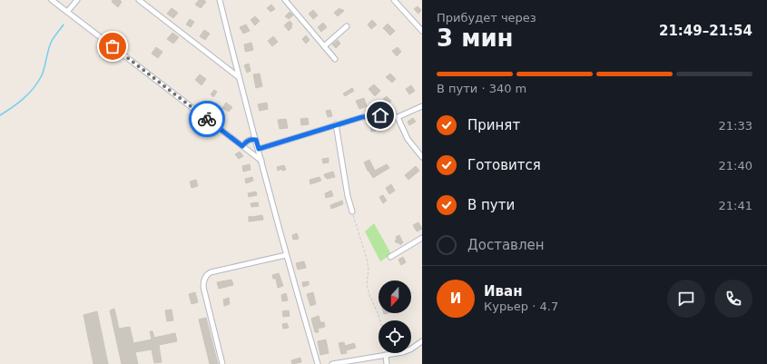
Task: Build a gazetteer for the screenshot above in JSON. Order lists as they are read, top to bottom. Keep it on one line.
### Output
{"north":"bottom","page":{"heading":["3 мин","Прибудет через","21:49–21:54"],"panel":["Иван","Курьер · 4.7"],"bar":"В пути · 340 m","list":[["Принят","21:33"],["Готовится","21:40"],["В пути","21:41"],"Доставлен"],"round":"И"}}
